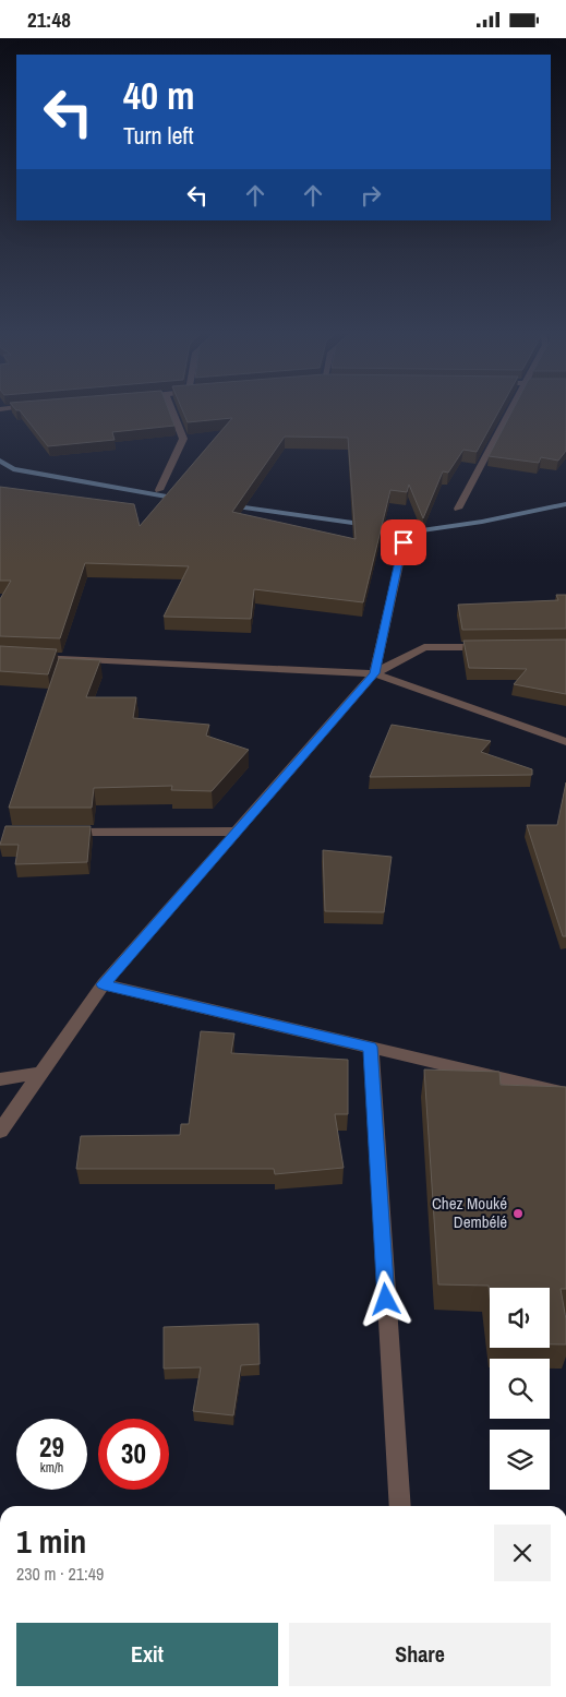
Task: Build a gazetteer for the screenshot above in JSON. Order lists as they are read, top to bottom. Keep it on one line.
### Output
{"places":["Chez Mouké Dembélé"],"page":{"status":"21:48","turn":["40 m","Turn left"],"speed":"29 km/h","limit":"30","heading":["1 min","230 m · 21:49"],"buttons":["Exit","Share"]}}
